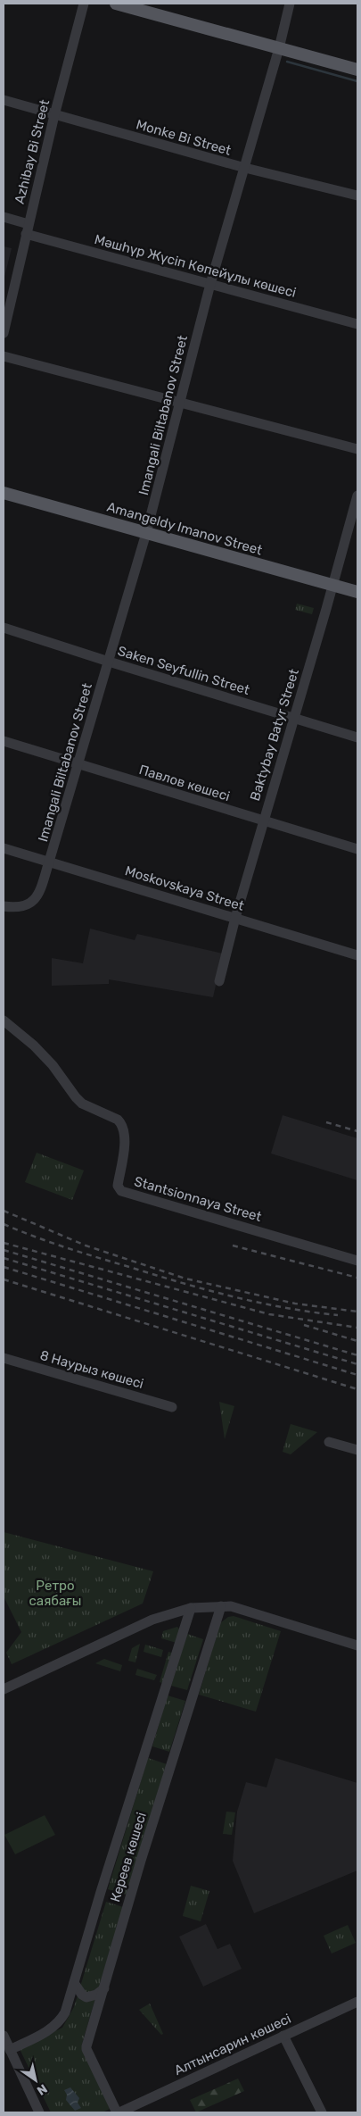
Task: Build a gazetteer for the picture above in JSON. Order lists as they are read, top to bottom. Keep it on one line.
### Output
{"streets":{"main road":["Amangeldy Imanov Street"],"street":["Monke Bi Street","Azhibay Bi Street","Мәшһүр Жүсіп Көпейұлы көшесі","Imangali Biltabanov Street","Saken Seyfullin Street","Baktybay Batyr Street","Павлов көшесі","Moskovskaya Street","Stantsionnaya Street","8 Наурыз көшесі","Кереев көшесі","Алтынсарин көшесі"]},"crossings":[["Monke Bi Street","Azhibay Bi Street"],["Monke Bi Street","Imangali Biltabanov Street"],["Azhibay Bi Street","Мәшһүр Жүсіп Көпейұлы көшесі"],["Мәшһүр Жүсіп Көпейұлы көшесі","Imangali Biltabanov Street"],["Imangali Biltabanov Street","Amangeldy Imanov Street"],["Imangali Biltabanov Street","Saken Seyfullin Street"],["Imangali Biltabanov Street","Павлов көшесі"],["Imangali Biltabanov Street","Moskovskaya Street"],["Amangeldy Imanov Street","Baktybay Batyr Street"],["Saken Seyfullin Street","Baktybay Batyr Street"],["Baktybay Batyr Street","Павлов көшесі"],["Baktybay Batyr Street","Moskovskaya Street"],["Кереев көшесі","Алтынсарин көшесі"]],"parks":["Ретро саябағы"],"north":"bottom right"}
